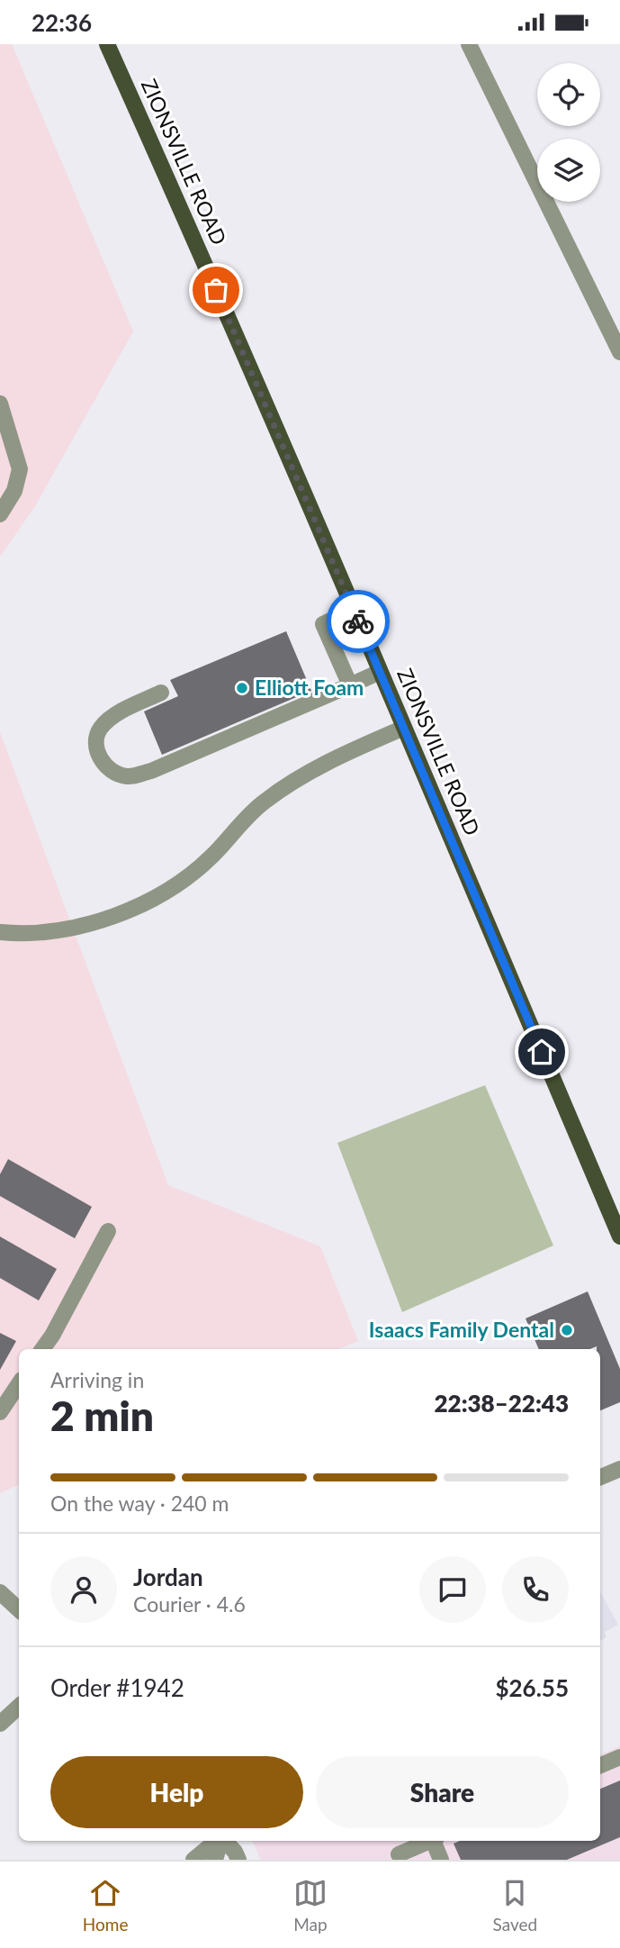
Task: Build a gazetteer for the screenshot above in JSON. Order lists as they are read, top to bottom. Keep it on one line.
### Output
{"streets":{"main road":["ZIONSVILLE ROAD"]},"places":["Elliott Foam","Isaacs Family Dental"],"page":{"status":"22:36","heading":["2 min","Arriving in","22:38–22:43"],"panel":["Jordan","Courier · 4.6","Order #1942","$26.55"],"bar":"On the way · 240 m","buttons":["Help","Share"],"tabs":["Home","Map","Saved"]}}
